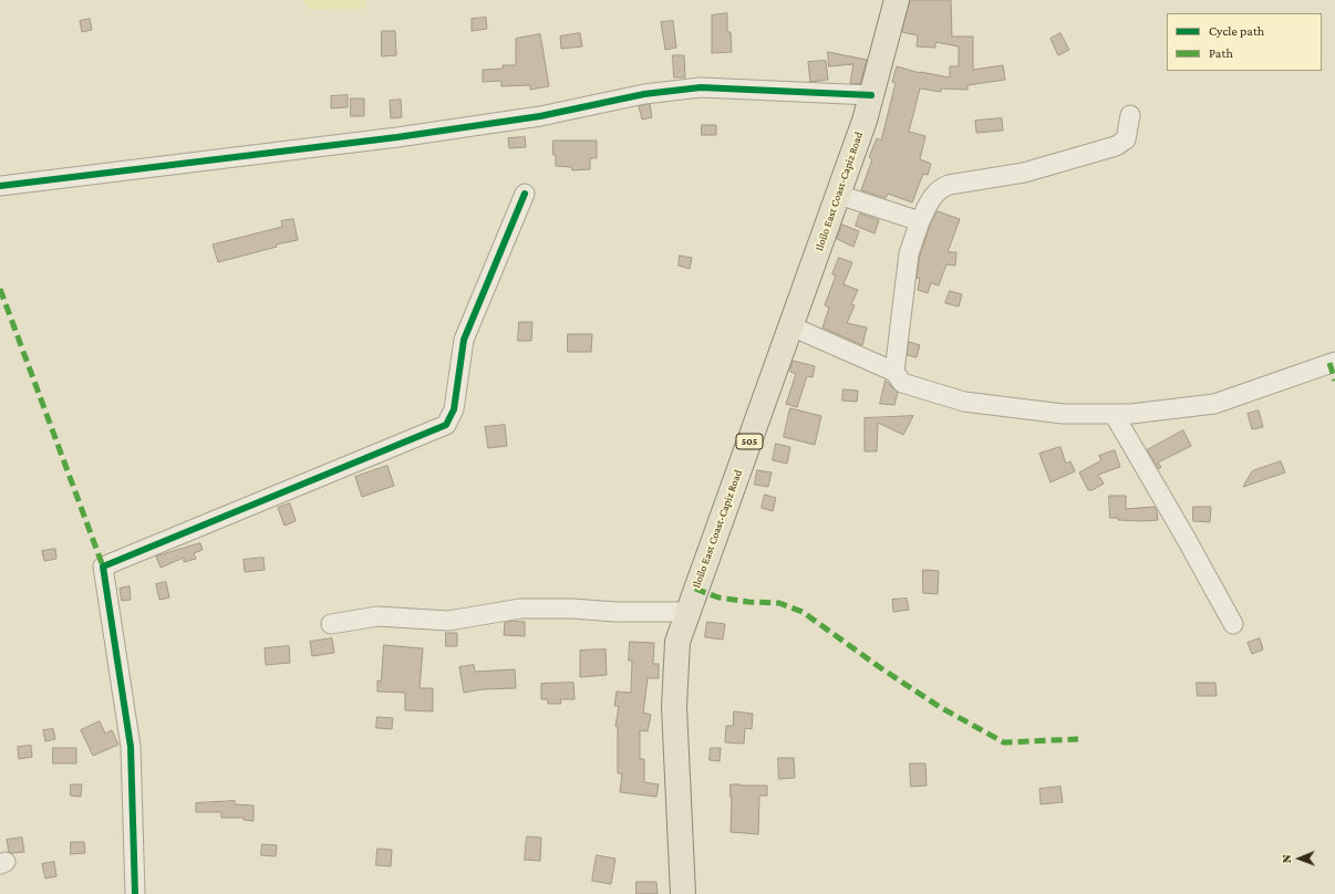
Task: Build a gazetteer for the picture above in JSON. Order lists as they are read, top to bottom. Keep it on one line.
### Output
{"streets":{"main road":["Iloilo East Coast-Capiz Road","505"]},"legend":["Cycle path","Path"],"north":"left"}
